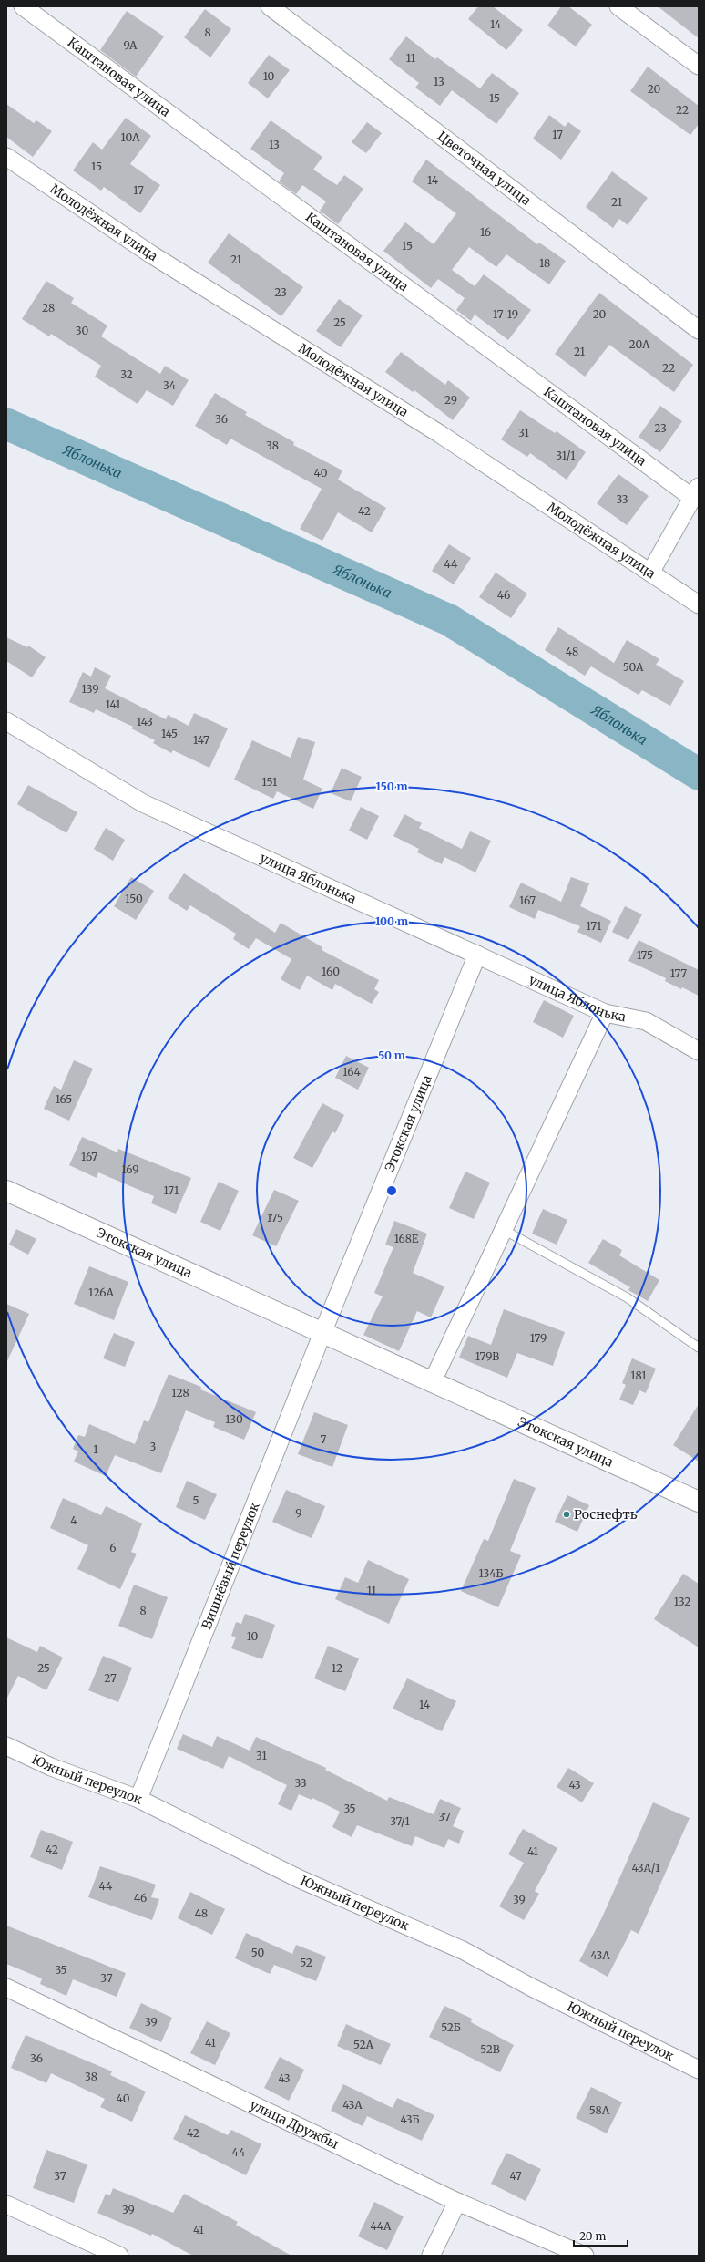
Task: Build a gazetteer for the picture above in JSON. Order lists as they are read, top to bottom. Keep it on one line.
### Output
{"streets":{"main road":["Этокская улица"],"street":["Каштановая улица","Цветочная улица","Молодёжная улица","улица Яблонька","Вишнёвый переулок","Южный переулок","улица Дружбы"]},"crossings":[["улица Яблонька","Этокская улица"],["Этокская улица","Вишнёвый переулок"],["Вишнёвый переулок","Южный переулок"]],"water":["Яблонька"],"places":["Роснефть"],"house_numbers":["14","8","9А","11","10","13","20","15","22","17","10А","13","15","14","17","21","16","15","21","18","23","28","17-19","20","25","30","20А","21","22","32","34","29","36","23","31","38","31/1","40","33","42","44","46","48","50А","139","141","143","145","147","151","150","167","171","175","160","177","164","165","167","169","171","175","168Е","126А","179","179В","181","128","130","7","3","1","5","9","4","6","134Б","11","132","8","10","25","12","27","14","31","33","43","35","37","37/1","42","41","43А/1","44","46","39","48","50","43А","52","35","37","39","52Б","41","52А","52В","36","38","43","40","43А","58А","43Б","42","44","37","47","39","44А","41"],"scale_bar":"20 m","rings":["150 m","100 m","50 m"]}
